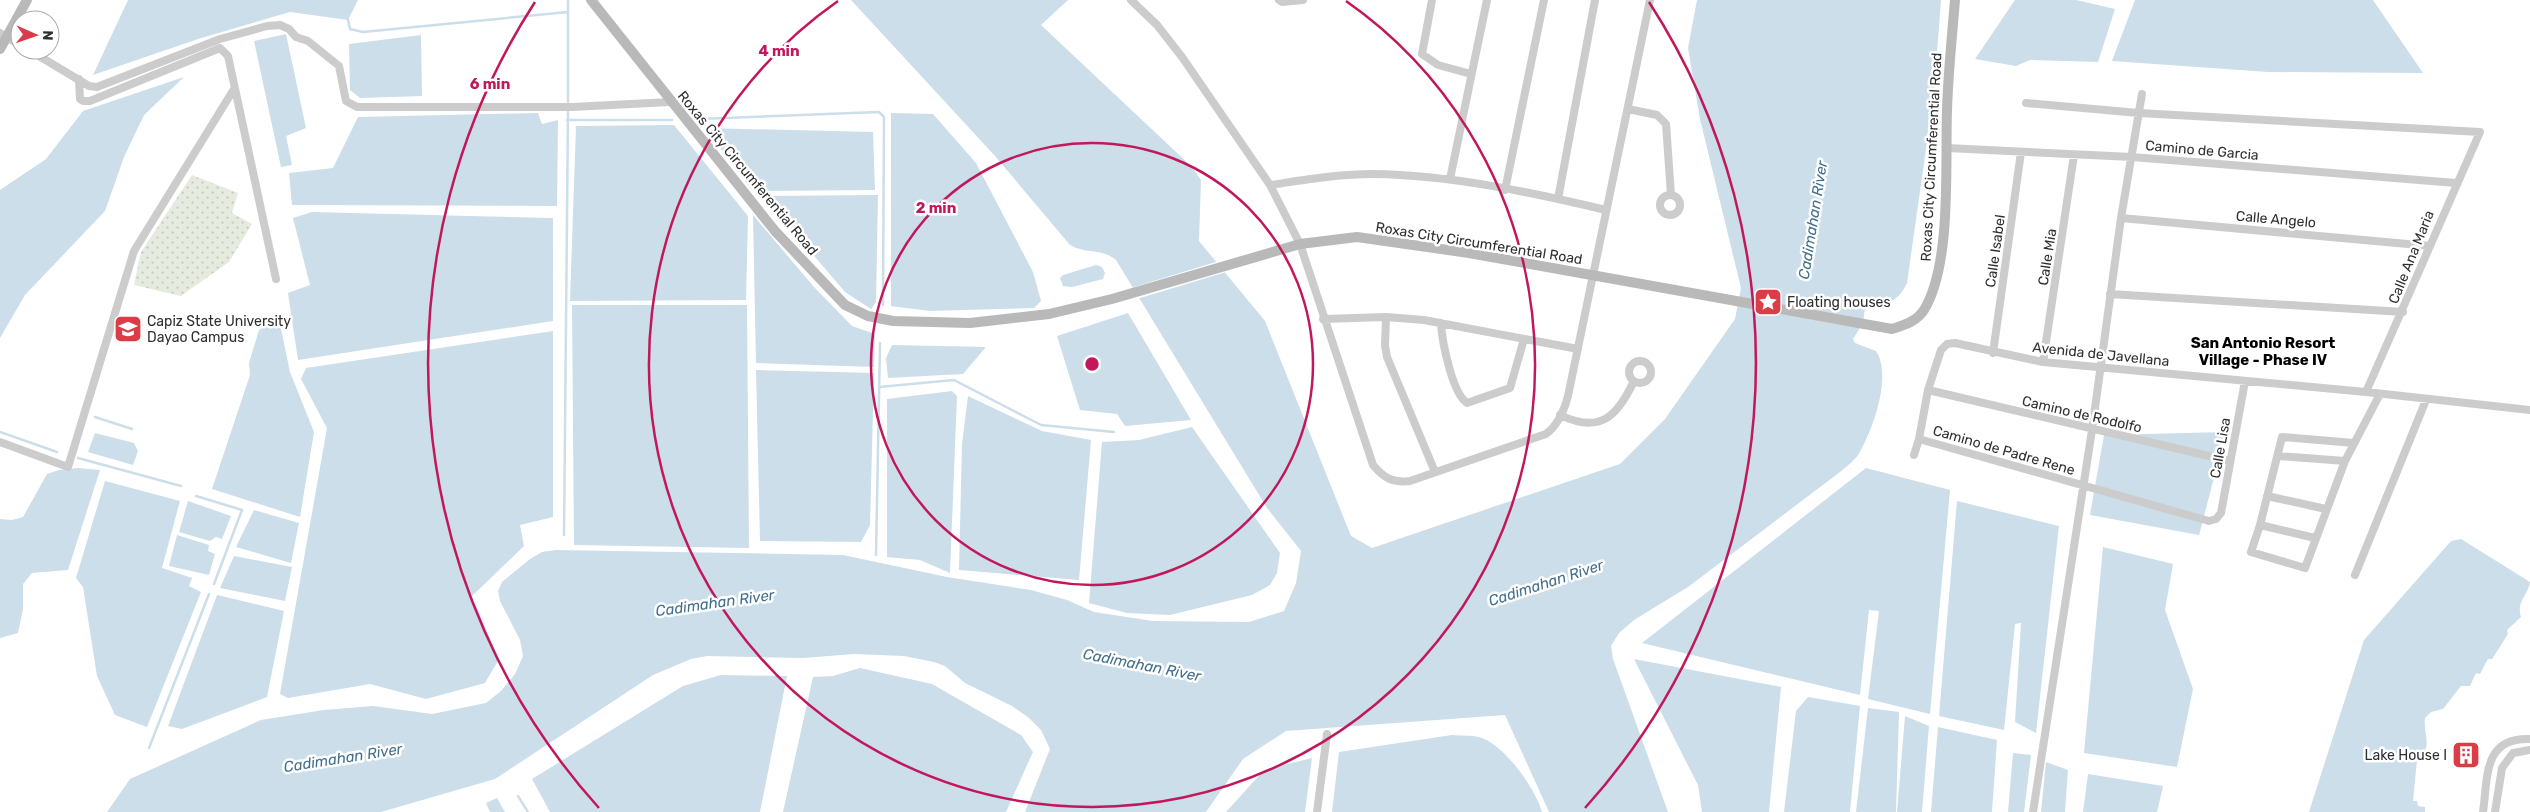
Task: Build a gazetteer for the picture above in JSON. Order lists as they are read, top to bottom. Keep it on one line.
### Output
{"streets":{"main road":["Roxas City Circumferential Road"],"street":["Camino de Garcia","Calle Angelo","Calle Isabel","Calle Mia","Calle Ana Maria","Avenida de Javellana","Camino de Rodolfo","Calle Lisa","Camino de Padre Rene"]},"crossings":[["Camino de Garcia","Roxas City Circumferential Road"],["Camino de Garcia","Calle Isabel"],["Camino de Garcia","Calle Mia"],["Camino de Garcia","Calle Ana Maria"],["Calle Angelo","Calle Ana Maria"],["Calle Isabel","Avenida de Javellana"],["Calle Mia","Avenida de Javellana"],["Calle Ana Maria","Avenida de Javellana"],["Avenida de Javellana","Camino de Rodolfo"],["Avenida de Javellana","Calle Lisa"],["Camino de Rodolfo","Calle Lisa"],["Calle Lisa","Camino de Padre Rene"]],"districts":["San Antonio Resort Village - Phase IV"],"water":["Cadimahan River"],"places":{"place":["Floating houses"],"school or university":["Capiz State University Dayao Campus"],"building":["Lake House I"]},"north":"right","rings":["4 min","6 min","2 min"]}
